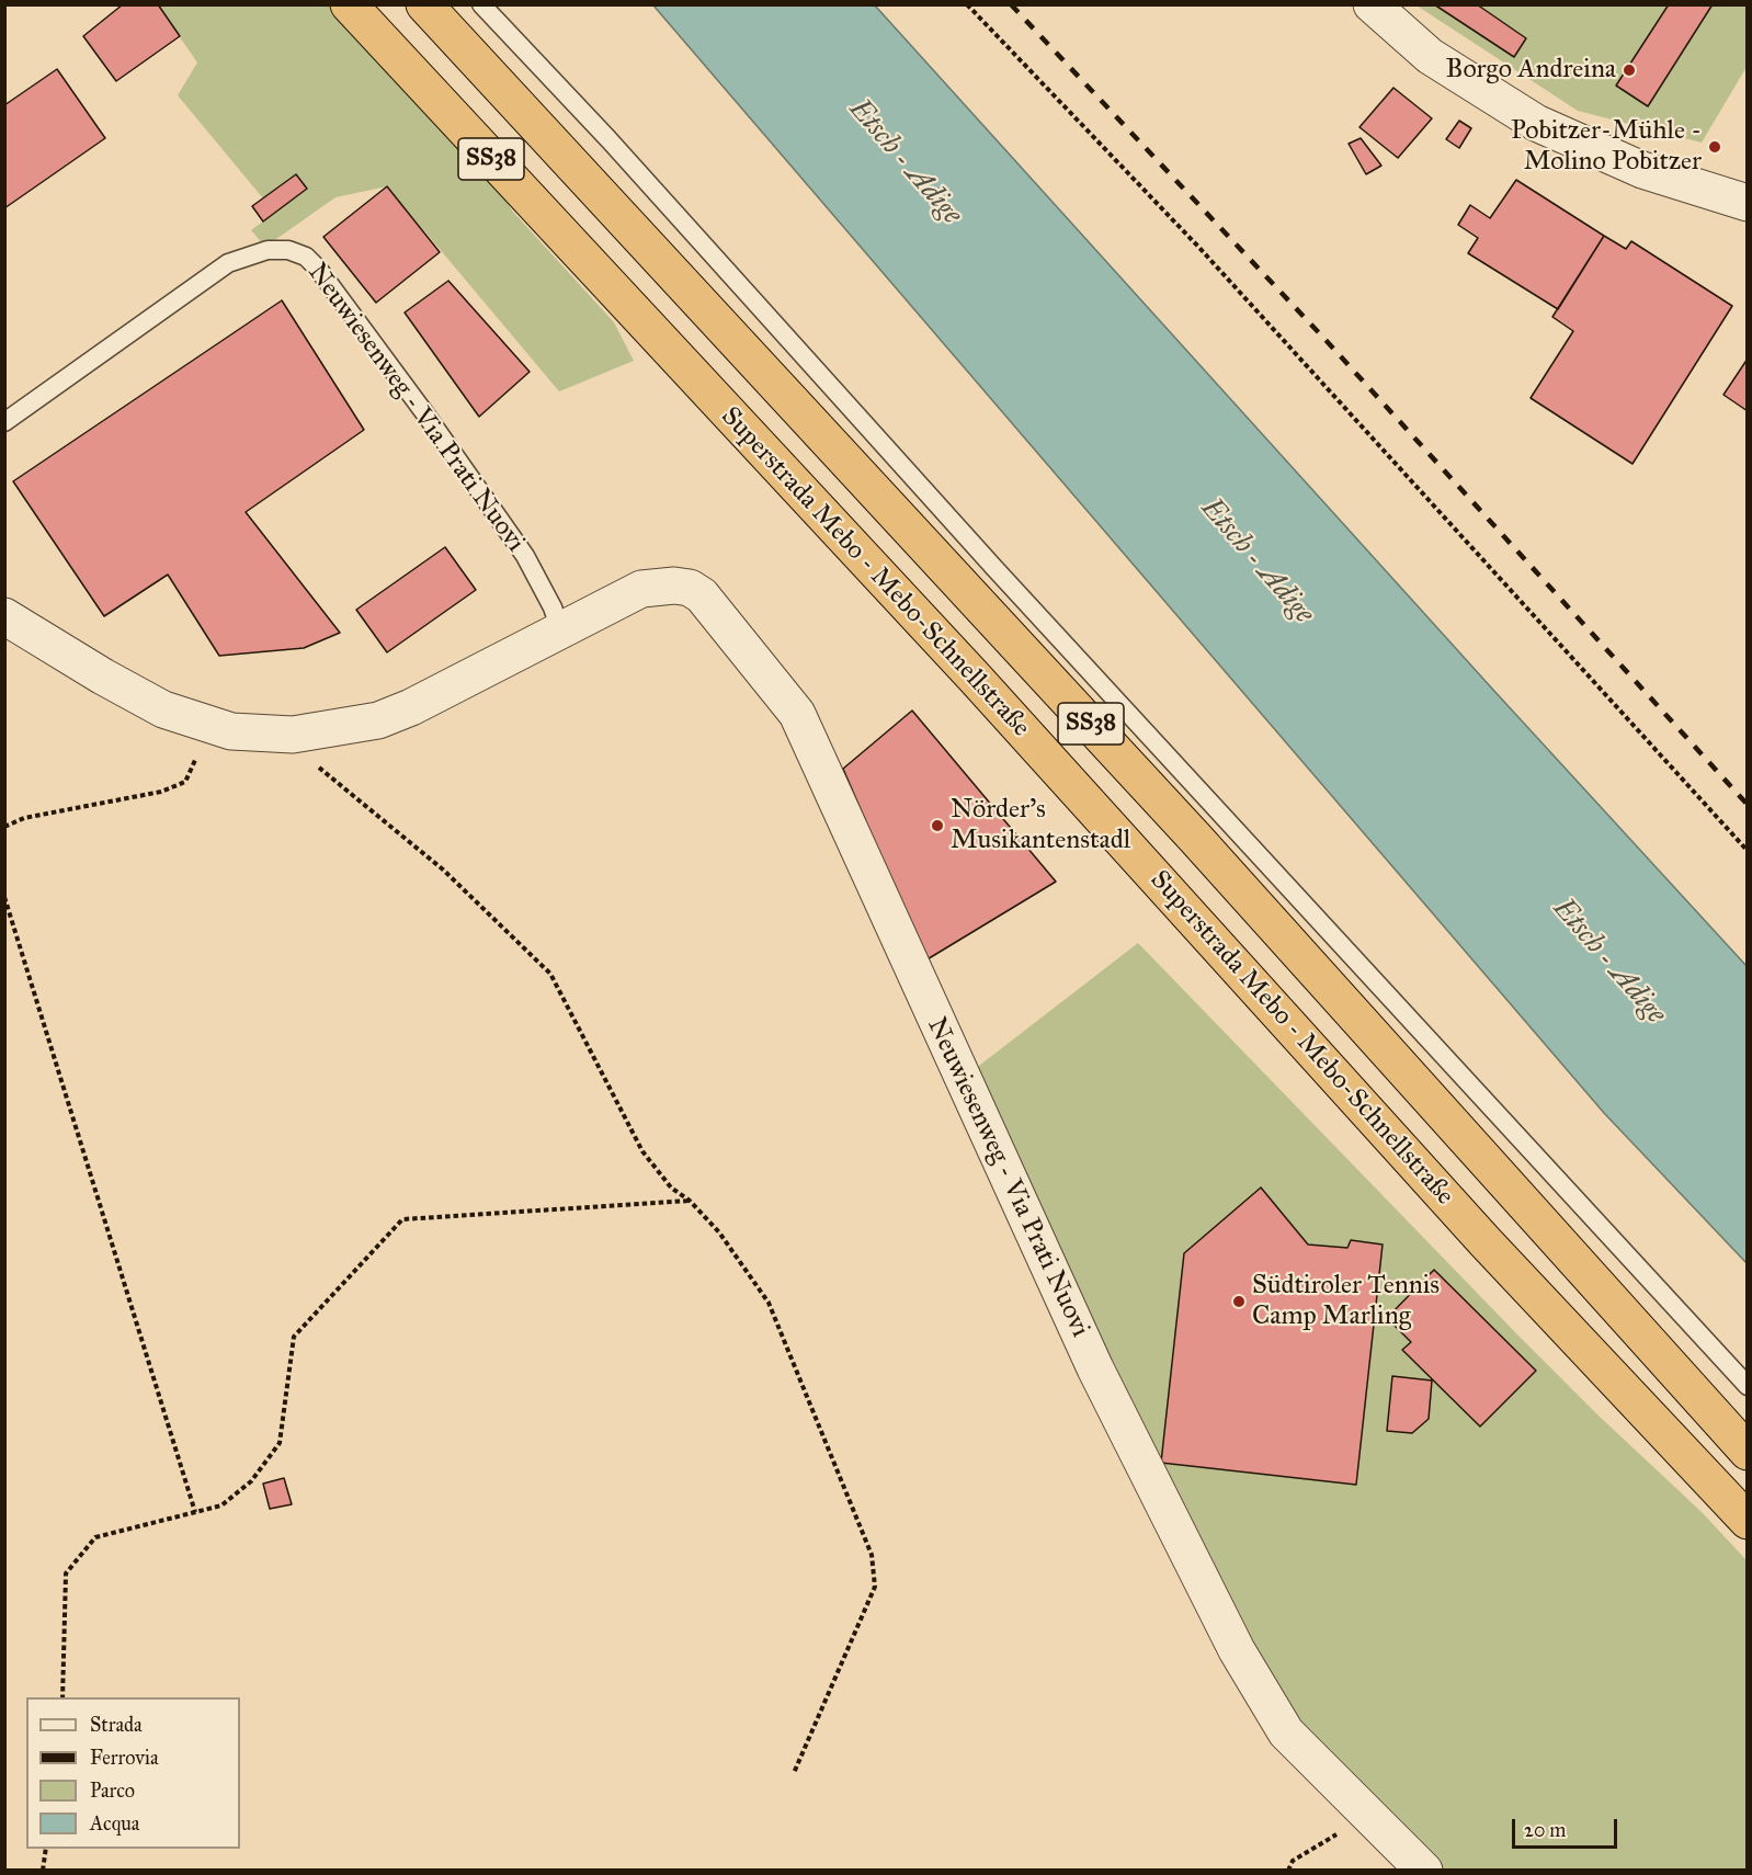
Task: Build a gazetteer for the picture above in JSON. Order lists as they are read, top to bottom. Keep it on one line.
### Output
{"streets":{"highway":["SS38","Superstrada Mebo - Mebo-Schnellstraße"],"street":["Neuwiesenweg - Via Prati Nuovi"]},"water":["Etsch - Adige"],"places":["Borgo Andreina","Pobitzer-Mühle - Molino Pobitzer","Nörder's Musikantenstadl","Südtiroler Tennis Camp Marling"],"legend":["Strada","Ferrovia","Parco","Acqua"],"scale_bar":"20 m"}
